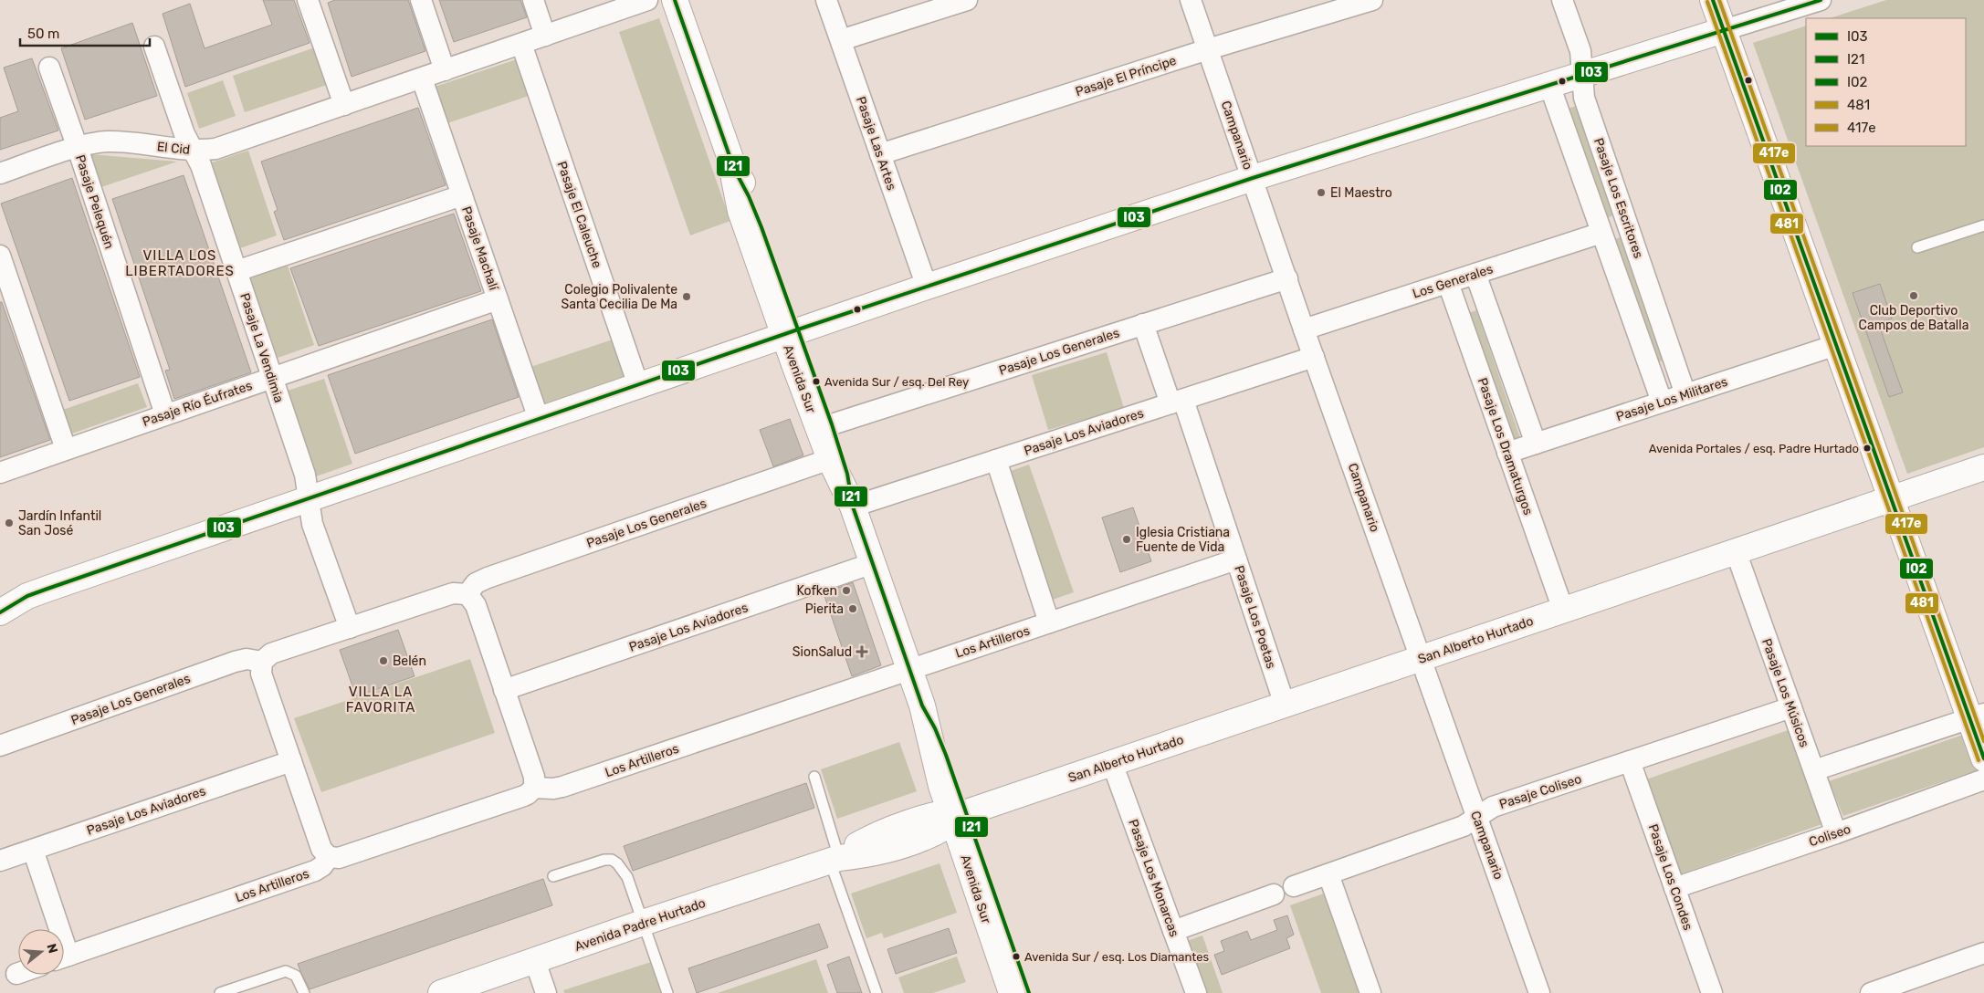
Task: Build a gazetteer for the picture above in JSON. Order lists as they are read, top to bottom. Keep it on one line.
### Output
{"streets":{"street":["Pasaje El Príncipe","Campanario","Pasaje Las Artes","El Cid","Pasaje Los Escritores","Pasaje Pelequén","Pasaje El Caleuche","Pasaje Machalí","Los Generales","Pasaje La Vendimia","Pasaje Los Generales","Avenida Sur","Pasaje Los Militares","Pasaje Río Éufrates","Pasaje Los Aviadores","Pasaje Los Dramaturgos","Pasaje Los Poetas","San Alberto Hurtado","Los Artilleros","Pasaje Los Músicos","Pasaje Coliseo","Coliseo","Pasaje Los Condes","Pasaje Los Monarcas","Avenida Padre Hurtado"]},"crossings":[["Pasaje El Príncipe","Campanario"],["Pasaje El Príncipe","Pasaje Las Artes"],["Campanario","Los Generales"],["Campanario","Pasaje Los Generales"],["Campanario","Pasaje Los Aviadores"],["Campanario","San Alberto Hurtado"],["Campanario","Pasaje Coliseo"],["El Cid","Pasaje Pelequén"],["El Cid","Pasaje El Caleuche"],["El Cid","Pasaje Machalí"],["El Cid","Pasaje La Vendimia"],["Pasaje Los Escritores","Pasaje Los Militares"],["Pasaje Pelequén","Pasaje Río Éufrates"],["Pasaje Machalí","Pasaje Río Éufrates"],["Los Generales","Pasaje Los Dramaturgos"],["Pasaje La Vendimia","Pasaje Río Éufrates"],["Pasaje Los Generales","Avenida Sur"],["Pasaje Los Generales","Pasaje Los Poetas"],["Avenida Sur","Pasaje Los Aviadores"],["Avenida Sur","San Alberto Hurtado"],["Avenida Sur","Los Artilleros"],["Avenida Sur","Avenida Padre Hurtado"],["Pasaje Los Militares","Pasaje Los Dramaturgos"],["Pasaje Los Aviadores","Pasaje Los Poetas"],["Pasaje Los Dramaturgos","San Alberto Hurtado"],["Pasaje Los Poetas","San Alberto Hurtado"],["Pasaje Los Poetas","Los Artilleros"],["San Alberto Hurtado","Pasaje Los Músicos"],["San Alberto Hurtado","Pasaje Los Monarcas"],["San Alberto Hurtado","Avenida Padre Hurtado"],["Pasaje Los Músicos","Pasaje Coliseo"],["Pasaje Los Músicos","Coliseo"],["Pasaje Coliseo","Pasaje Los Condes"],["Coliseo","Pasaje Los Condes"]],"districts":["VILLA LOS LIBERTADORES","VILLA LA FAVORITA"],"places":{"other":["El Maestro","Club Deportivo Campos de Batalla","Colegio Polivalente Santa Cecilia De Ma","Avenida Sur / esq. Del Rey","Avenida Portales / esq. Padre Hurtado","Jardín Infantil San José","Iglesia Cristiana Fuente de Vida","Kofken","Pierita","Belén","Avenida Sur / esq. Los Diamantes"],"health":["SionSalud"]},"lines":["transit line I03","transit line I21","transit line I02","transit line 417e","transit line 481"],"legend":["I03","I21","I02","481","417e"],"scale_bar":"50 m","north":"right"}
